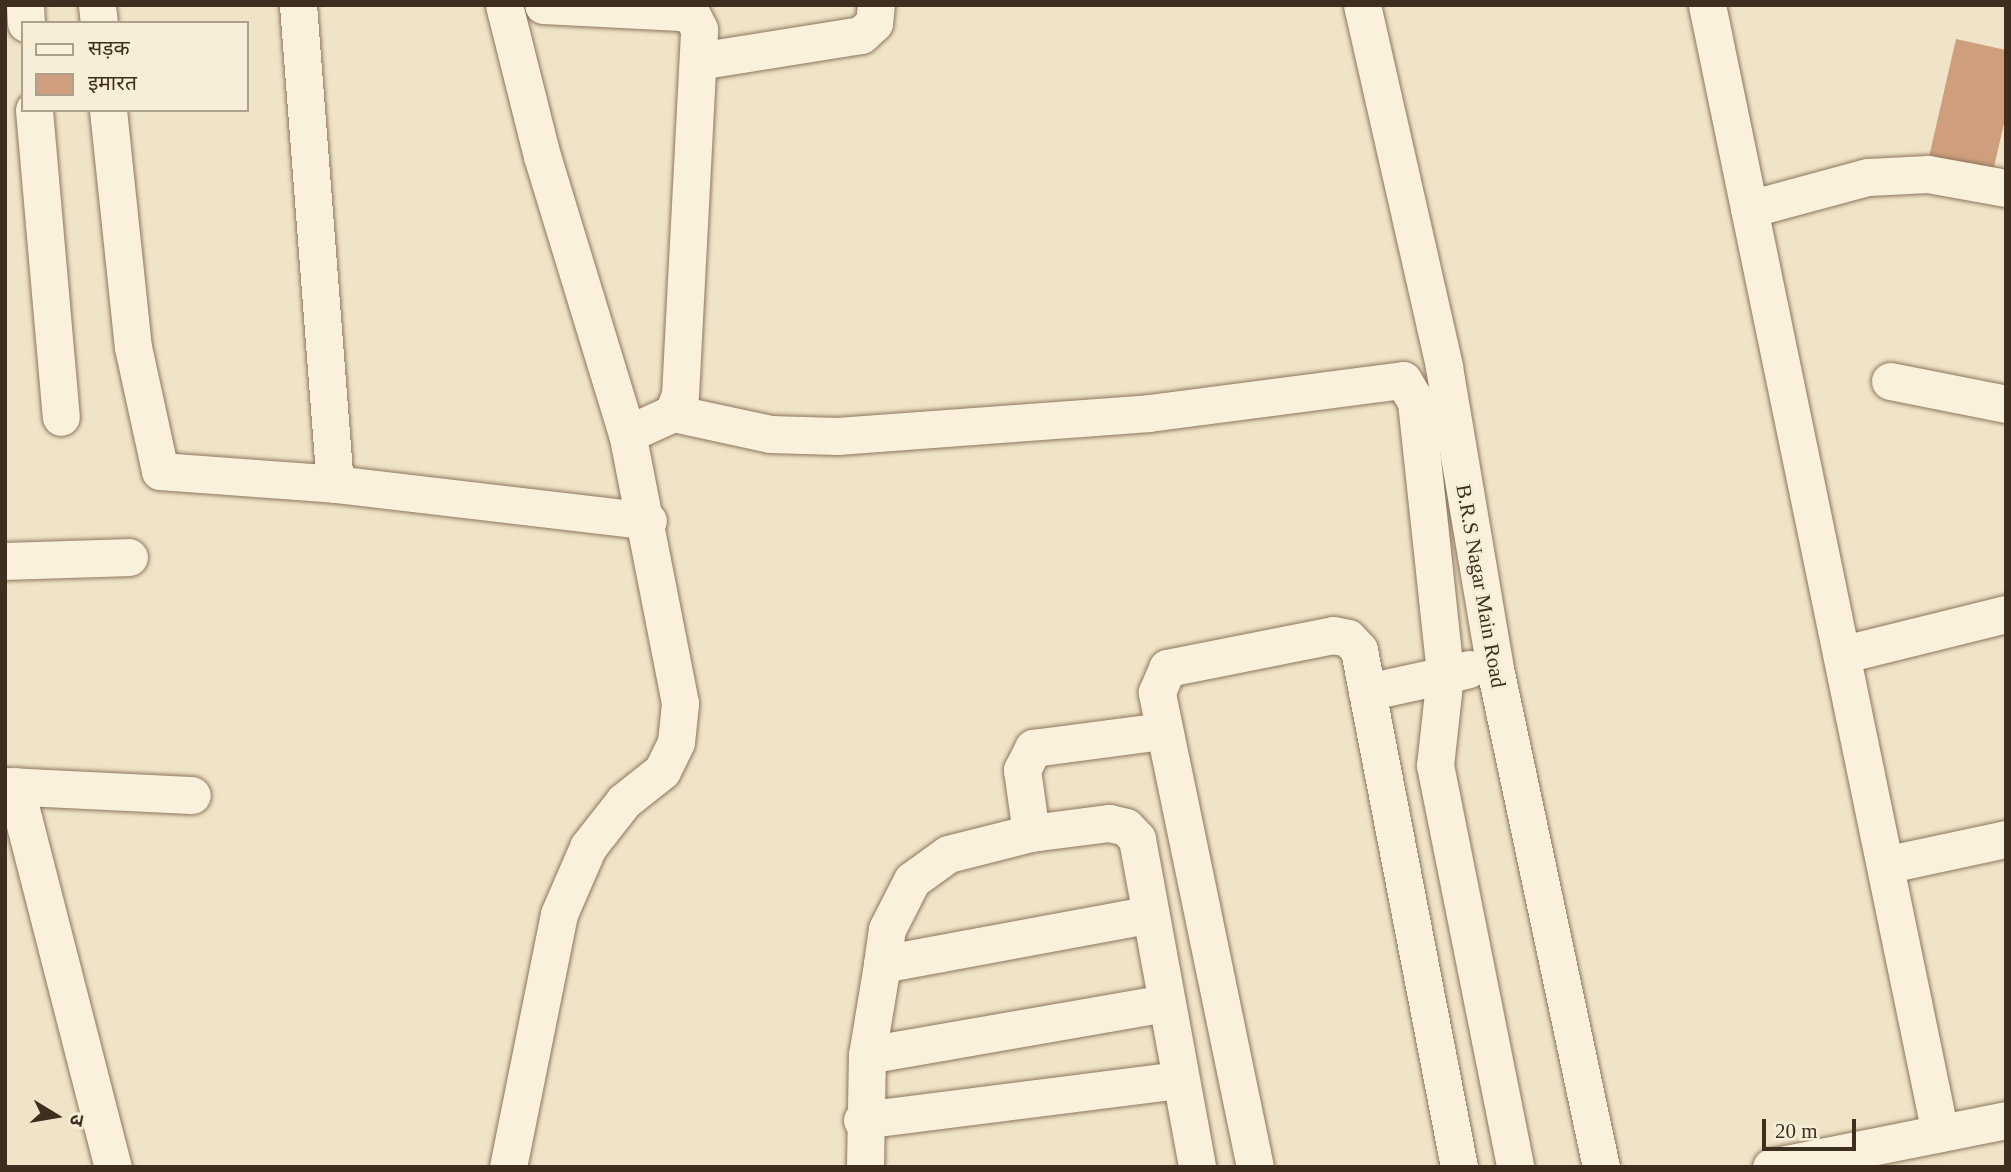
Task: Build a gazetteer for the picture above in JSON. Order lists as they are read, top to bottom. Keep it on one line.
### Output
{"streets":{"street":["B.R.S Nagar Main Road"]},"legend":["सड़क","इमारत"],"scale_bar":"20 m","north":"right"}
